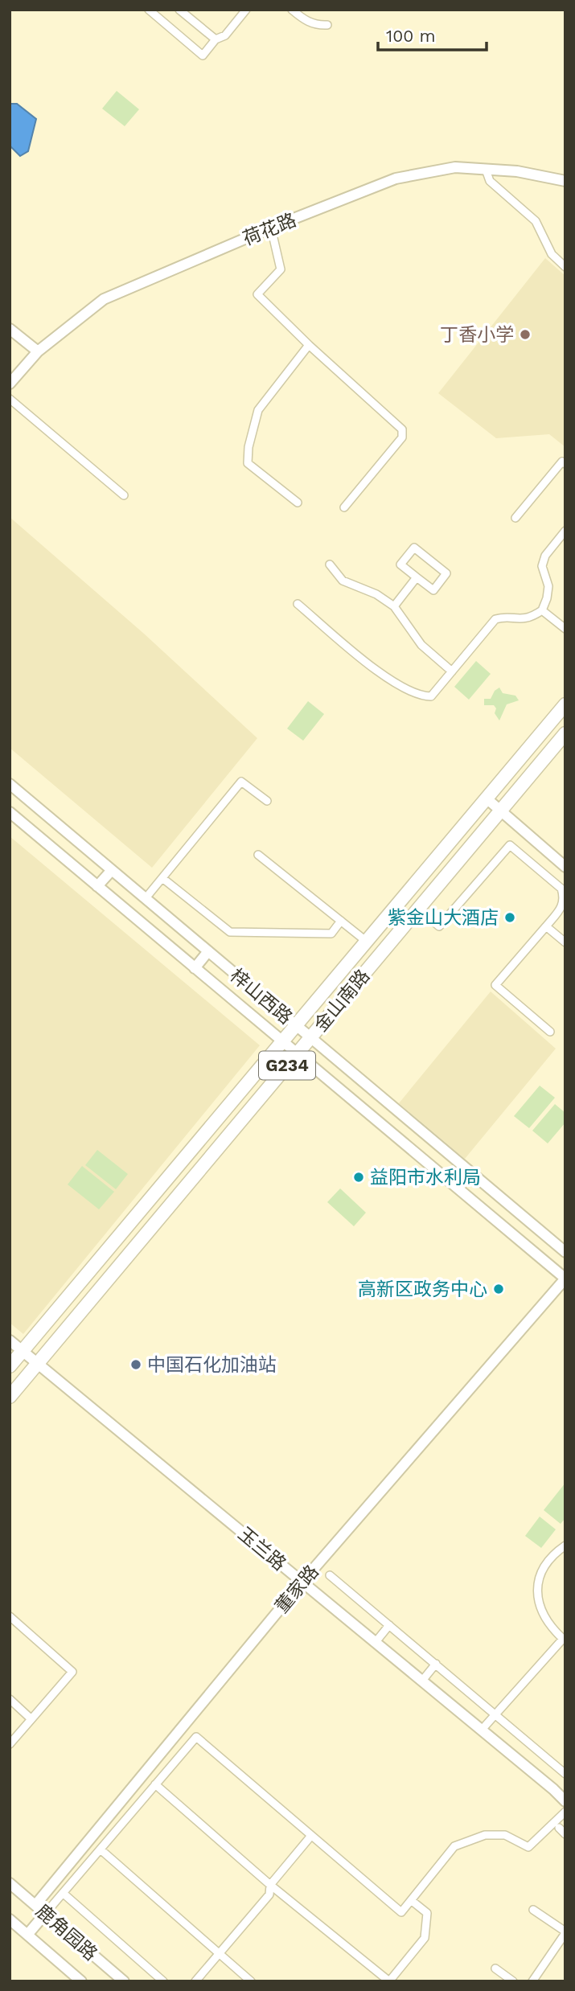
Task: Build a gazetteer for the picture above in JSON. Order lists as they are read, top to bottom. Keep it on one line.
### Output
{"streets":{"highway":["金山南路","G234"],"street":["荷花路","梓山西路","玉兰路","董家路","鹿角园路"]},"crossings":[["梓山西路","金山南路"],["梓山西路","董家路"],["金山南路","玉兰路"],["玉兰路","董家路"],["董家路","鹿角园路"]],"places":["丁香小学","紫金山大酒店","益阳市水利局","高新区政务中心","中国石化加油站"],"scale_bar":"100 m"}
